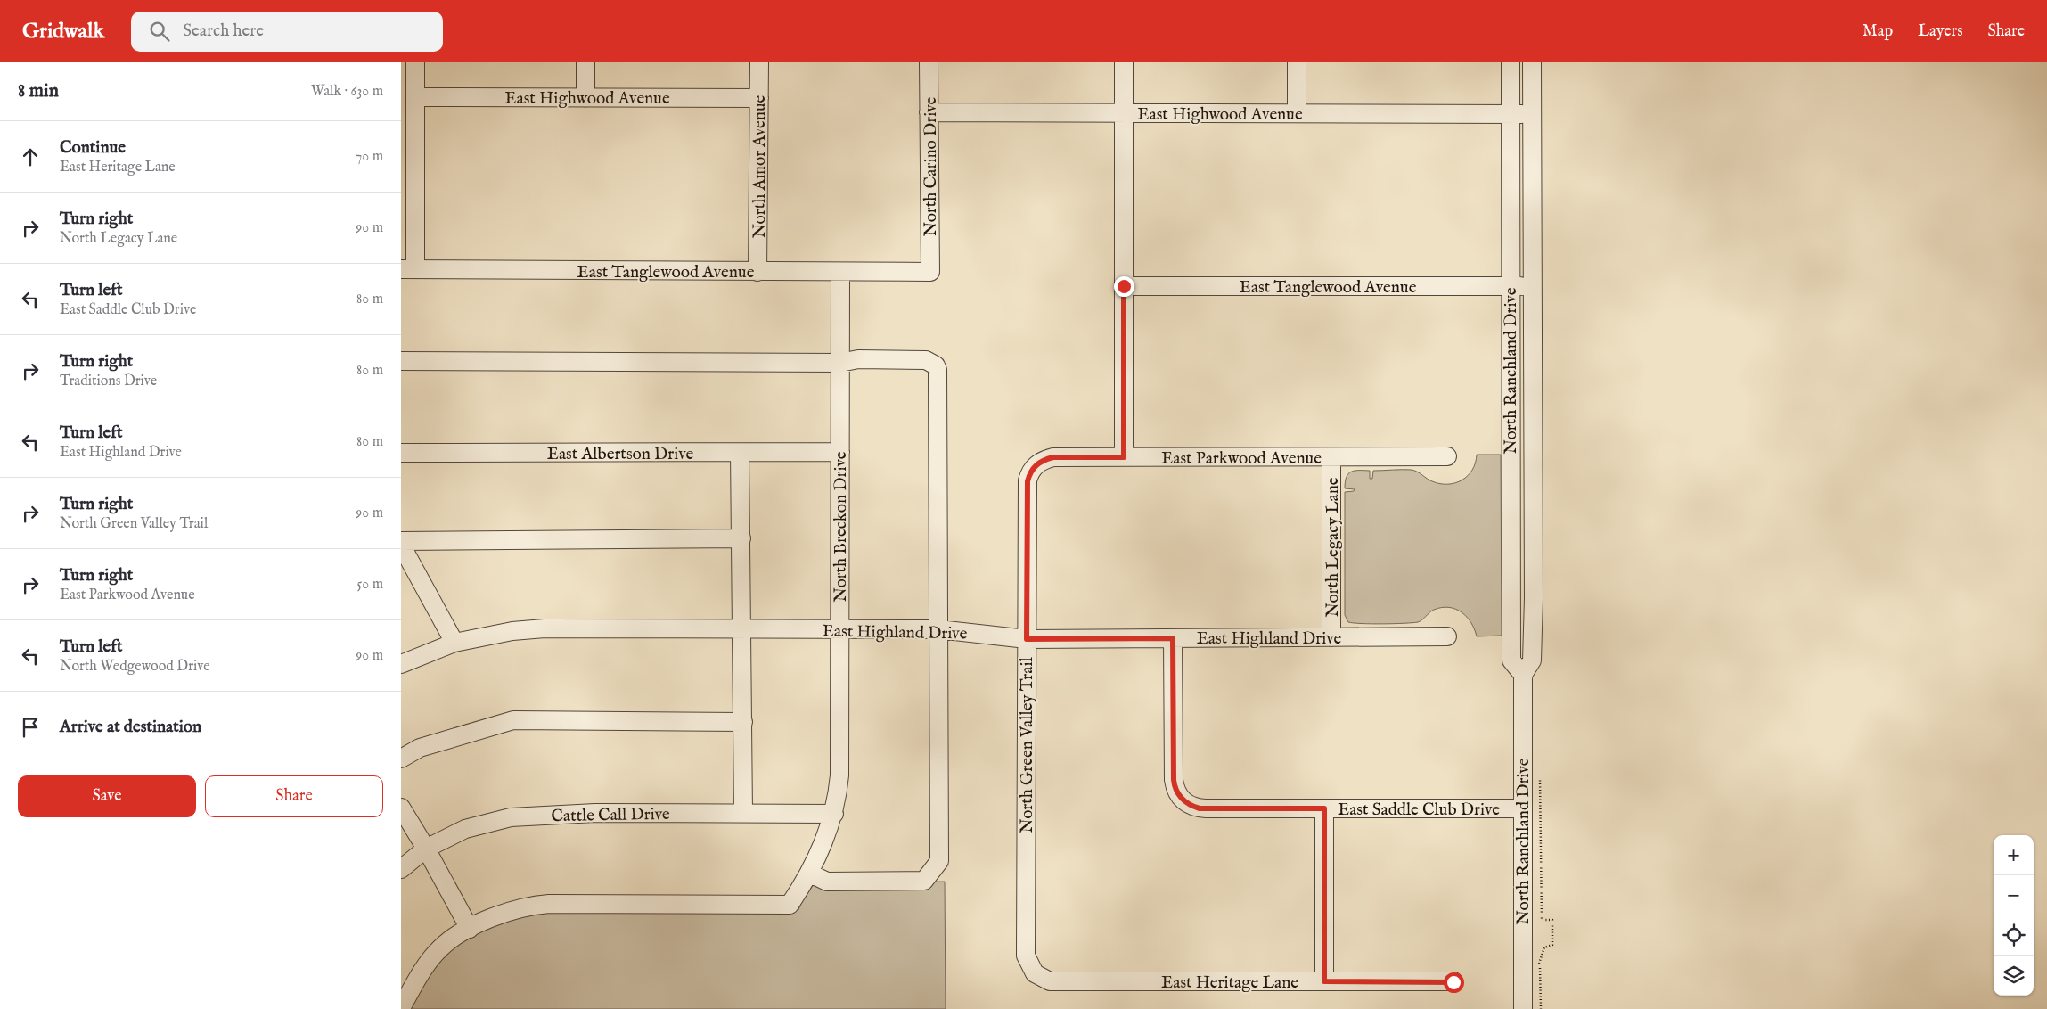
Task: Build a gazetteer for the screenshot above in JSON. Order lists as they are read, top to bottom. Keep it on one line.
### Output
{"streets":{"street":["East Highwood Avenue","North Amor Avenue","North Carino Drive","East Tanglewood Avenue","North Ranchland Drive","East Albertson Drive","East Parkwood Avenue","North Breckon Drive","North Legacy Lane","East Highland Drive","North Green Valley Trail","East Saddle Club Drive","Cattle Call Drive","East Heritage Lane"]},"crossings":[["East Highwood Avenue","North Amor Avenue"],["East Highwood Avenue","North Carino Drive"],["East Highwood Avenue","North Ranchland Drive"],["North Amor Avenue","East Tanglewood Avenue"],["North Carino Drive","East Tanglewood Avenue"],["East Tanglewood Avenue","North Ranchland Drive"],["East Tanglewood Avenue","North Breckon Drive"],["North Ranchland Drive","East Saddle Club Drive"],["East Albertson Drive","North Breckon Drive"],["East Parkwood Avenue","North Legacy Lane"],["East Parkwood Avenue","North Green Valley Trail"],["North Breckon Drive","East Highland Drive"],["North Breckon Drive","Cattle Call Drive"],["North Legacy Lane","East Highland Drive"],["East Highland Drive","North Green Valley Trail"],["East Highland Drive","East Saddle Club Drive"],["North Green Valley Trail","East Heritage Lane"]],"page":{"header":"Gridwalk","search":"Search here","nav":["Map","Layers","Share"],"heading":["8 min","Walk · 630 m"],"list":[["Continue","East Heritage Lane","70 m"],["Turn right","North Legacy Lane","90 m"],["Turn left","East Saddle Club Drive","80 m"],["Turn right","Traditions Drive","80 m"],["Turn left","East Highland Drive","80 m"],["Turn right","North Green Valley Trail","90 m"],["Turn right","East Parkwood Avenue","50 m"],["Turn left","North Wedgewood Drive","90 m"],"Arrive at destination"],"buttons":["Save","Share"],"map_buttons":["+","−"]}}
